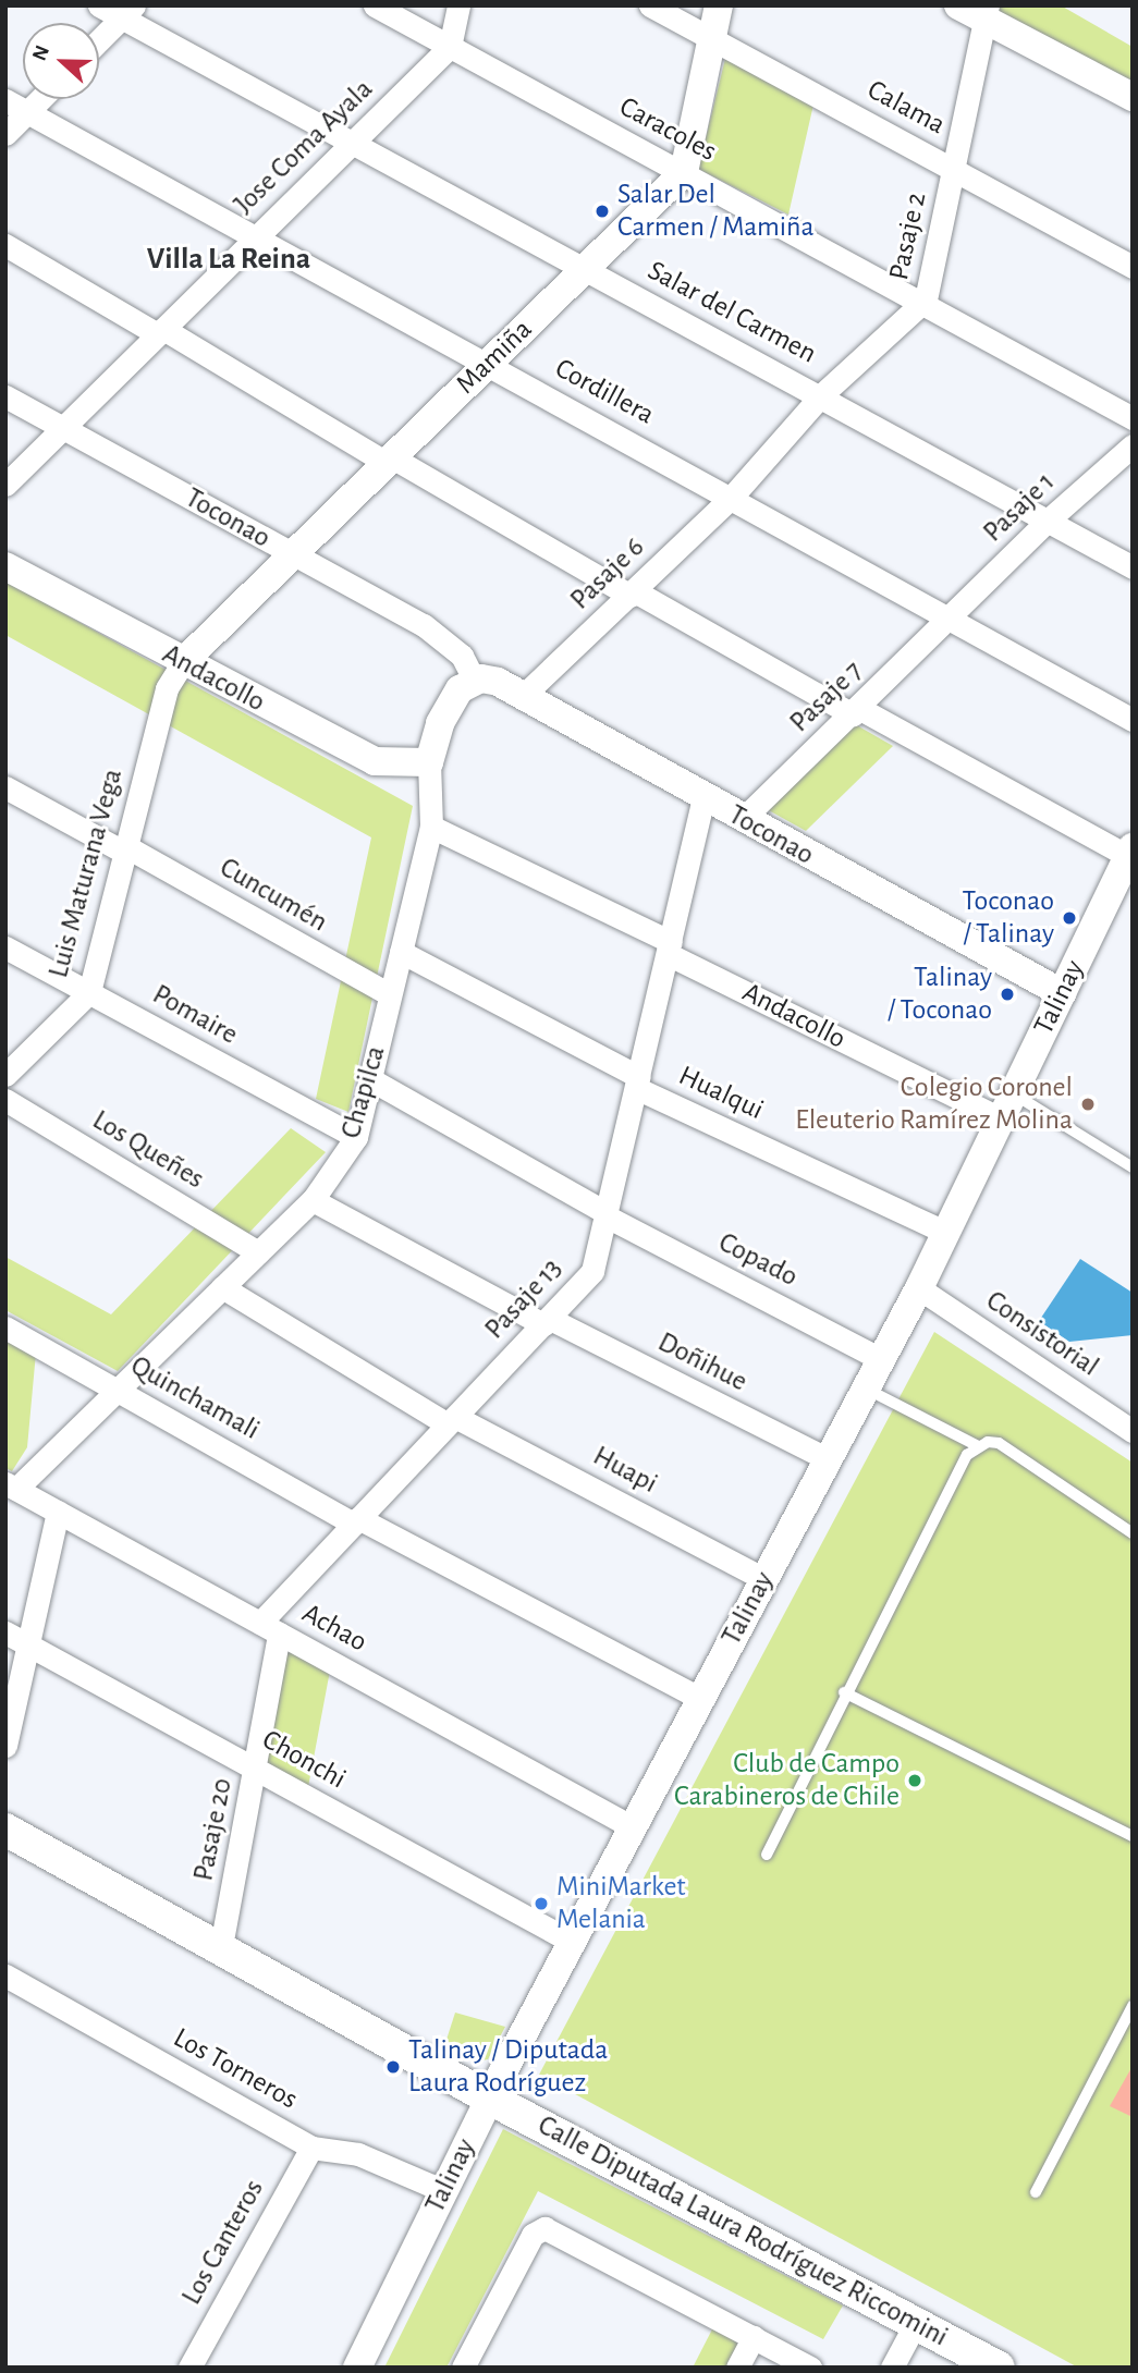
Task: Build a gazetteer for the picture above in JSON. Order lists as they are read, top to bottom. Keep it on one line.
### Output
{"streets":{"main road":["Calle Diputada Laura Rodríguez Riccomini"],"street":["Calama","Caracoles","Jose Coma Ayala","Pasaje 2","Salar del Carmen","Mamiña","Cordillera","Pasaje 1","Toconao","Pasaje 6","Andacollo","Pasaje 7","Luis Maturana Vega","Cuncumén","Talinay","Pomaire","Chapilca","Hualqui","Los Queñes","Copado","Pasaje 13","Consistorial","Doñihue","Quinchamali","Huapi","Achao","Chonchi","Pasaje 20","Los Torneros","Los Canteros"]},"crossings":[["Calama","Pasaje 2"],["Caracoles","Jose Coma Ayala"],["Caracoles","Pasaje 2"],["Caracoles","Mamiña"],["Jose Coma Ayala","Salar del Carmen"],["Jose Coma Ayala","Cordillera"],["Jose Coma Ayala","Toconao"],["Pasaje 2","Salar del Carmen"],["Pasaje 2","Cordillera"],["Pasaje 2","Pasaje 6"],["Salar del Carmen","Mamiña"],["Salar del Carmen","Pasaje 1"],["Mamiña","Cordillera"],["Mamiña","Toconao"],["Mamiña","Andacollo"],["Mamiña","Luis Maturana Vega"],["Cordillera","Pasaje 1"],["Cordillera","Pasaje 6"],["Cordillera","Pasaje 7"],["Pasaje 1","Pasaje 7"],["Toconao","Pasaje 6"],["Toconao","Pasaje 7"],["Toconao","Talinay"],["Toconao","Chapilca"],["Toconao","Pasaje 13"],["Andacollo","Luis Maturana Vega"],["Andacollo","Talinay"],["Andacollo","Chapilca"],["Andacollo","Pasaje 13"],["Luis Maturana Vega","Cuncumén"],["Luis Maturana Vega","Pomaire"],["Cuncumén","Chapilca"],["Talinay","Hualqui"],["Talinay","Copado"],["Talinay","Consistorial"],["Talinay","Doñihue"],["Talinay","Quinchamali"],["Talinay","Huapi"],["Talinay","Achao"],["Talinay","Chonchi"],["Talinay","Los Torneros"],["Talinay","Calle Diputada Laura Rodríguez Riccomini"],["Pomaire","Chapilca"],["Chapilca","Hualqui"],["Chapilca","Los Queñes"],["Chapilca","Copado"],["Chapilca","Doñihue"],["Chapilca","Quinchamali"],["Chapilca","Huapi"],["Chapilca","Achao"],["Hualqui","Pasaje 13"],["Copado","Pasaje 13"],["Pasaje 13","Doñihue"],["Pasaje 13","Quinchamali"],["Pasaje 13","Huapi"],["Pasaje 13","Achao"],["Pasaje 13","Pasaje 20"],["Achao","Pasaje 20"],["Chonchi","Pasaje 20"],["Pasaje 20","Calle Diputada Laura Rodríguez Riccomini"],["Los Torneros","Los Canteros"]],"districts":["Villa La Reina"],"places":["Salar Del Carmen / Mamiña","Toconao / Talinay","Talinay / Toconao","Colegio Coronel Eleuterio Ramírez Molina","Club de Campo Carabineros de Chile","MiniMarket Melania","Talinay / Diputada Laura Rodríguez"],"north":"left"}
